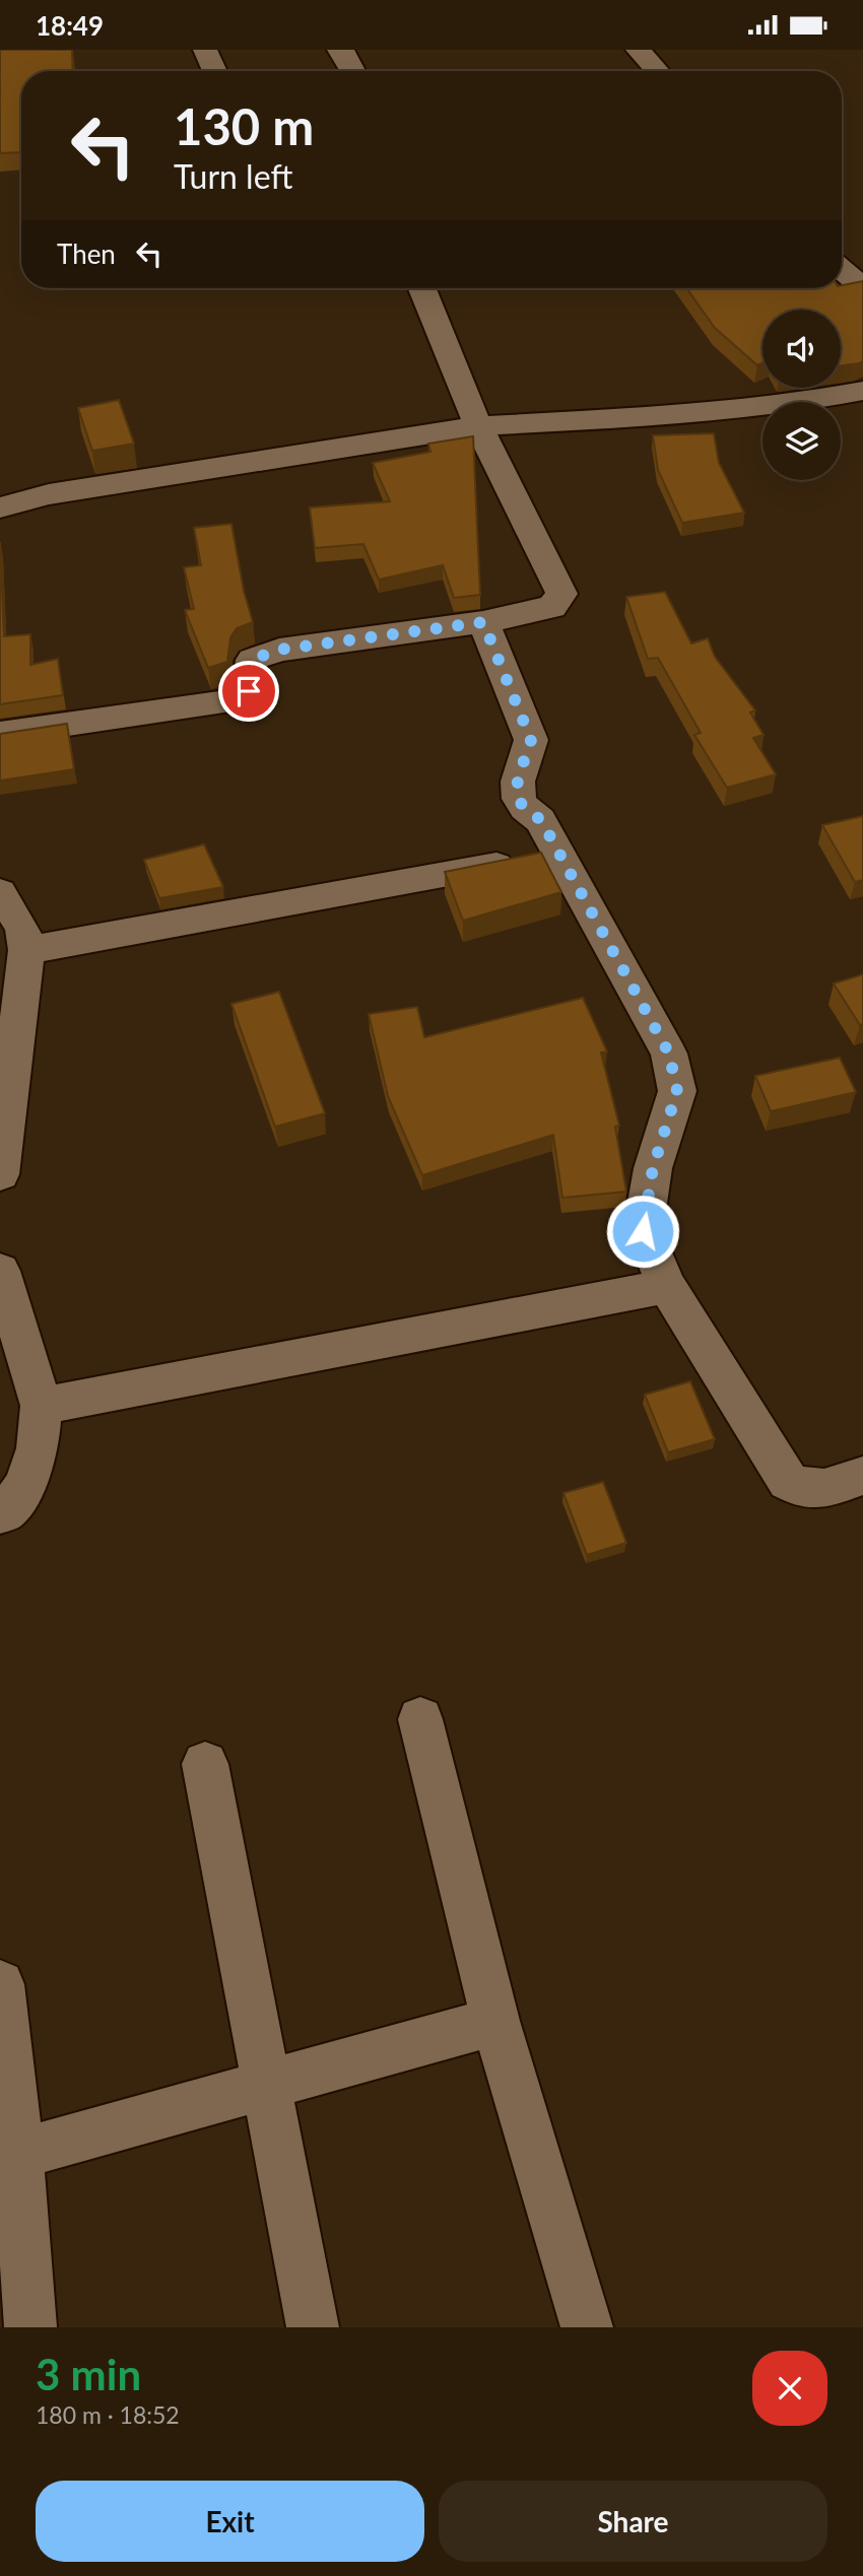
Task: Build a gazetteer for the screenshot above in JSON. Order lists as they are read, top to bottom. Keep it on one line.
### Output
{"page":{"status":"18:49","turn":["130 m","Turn left"],"then":"Then","heading":["3 min","180 m · 18:52"],"buttons":["Exit","Share"]}}
